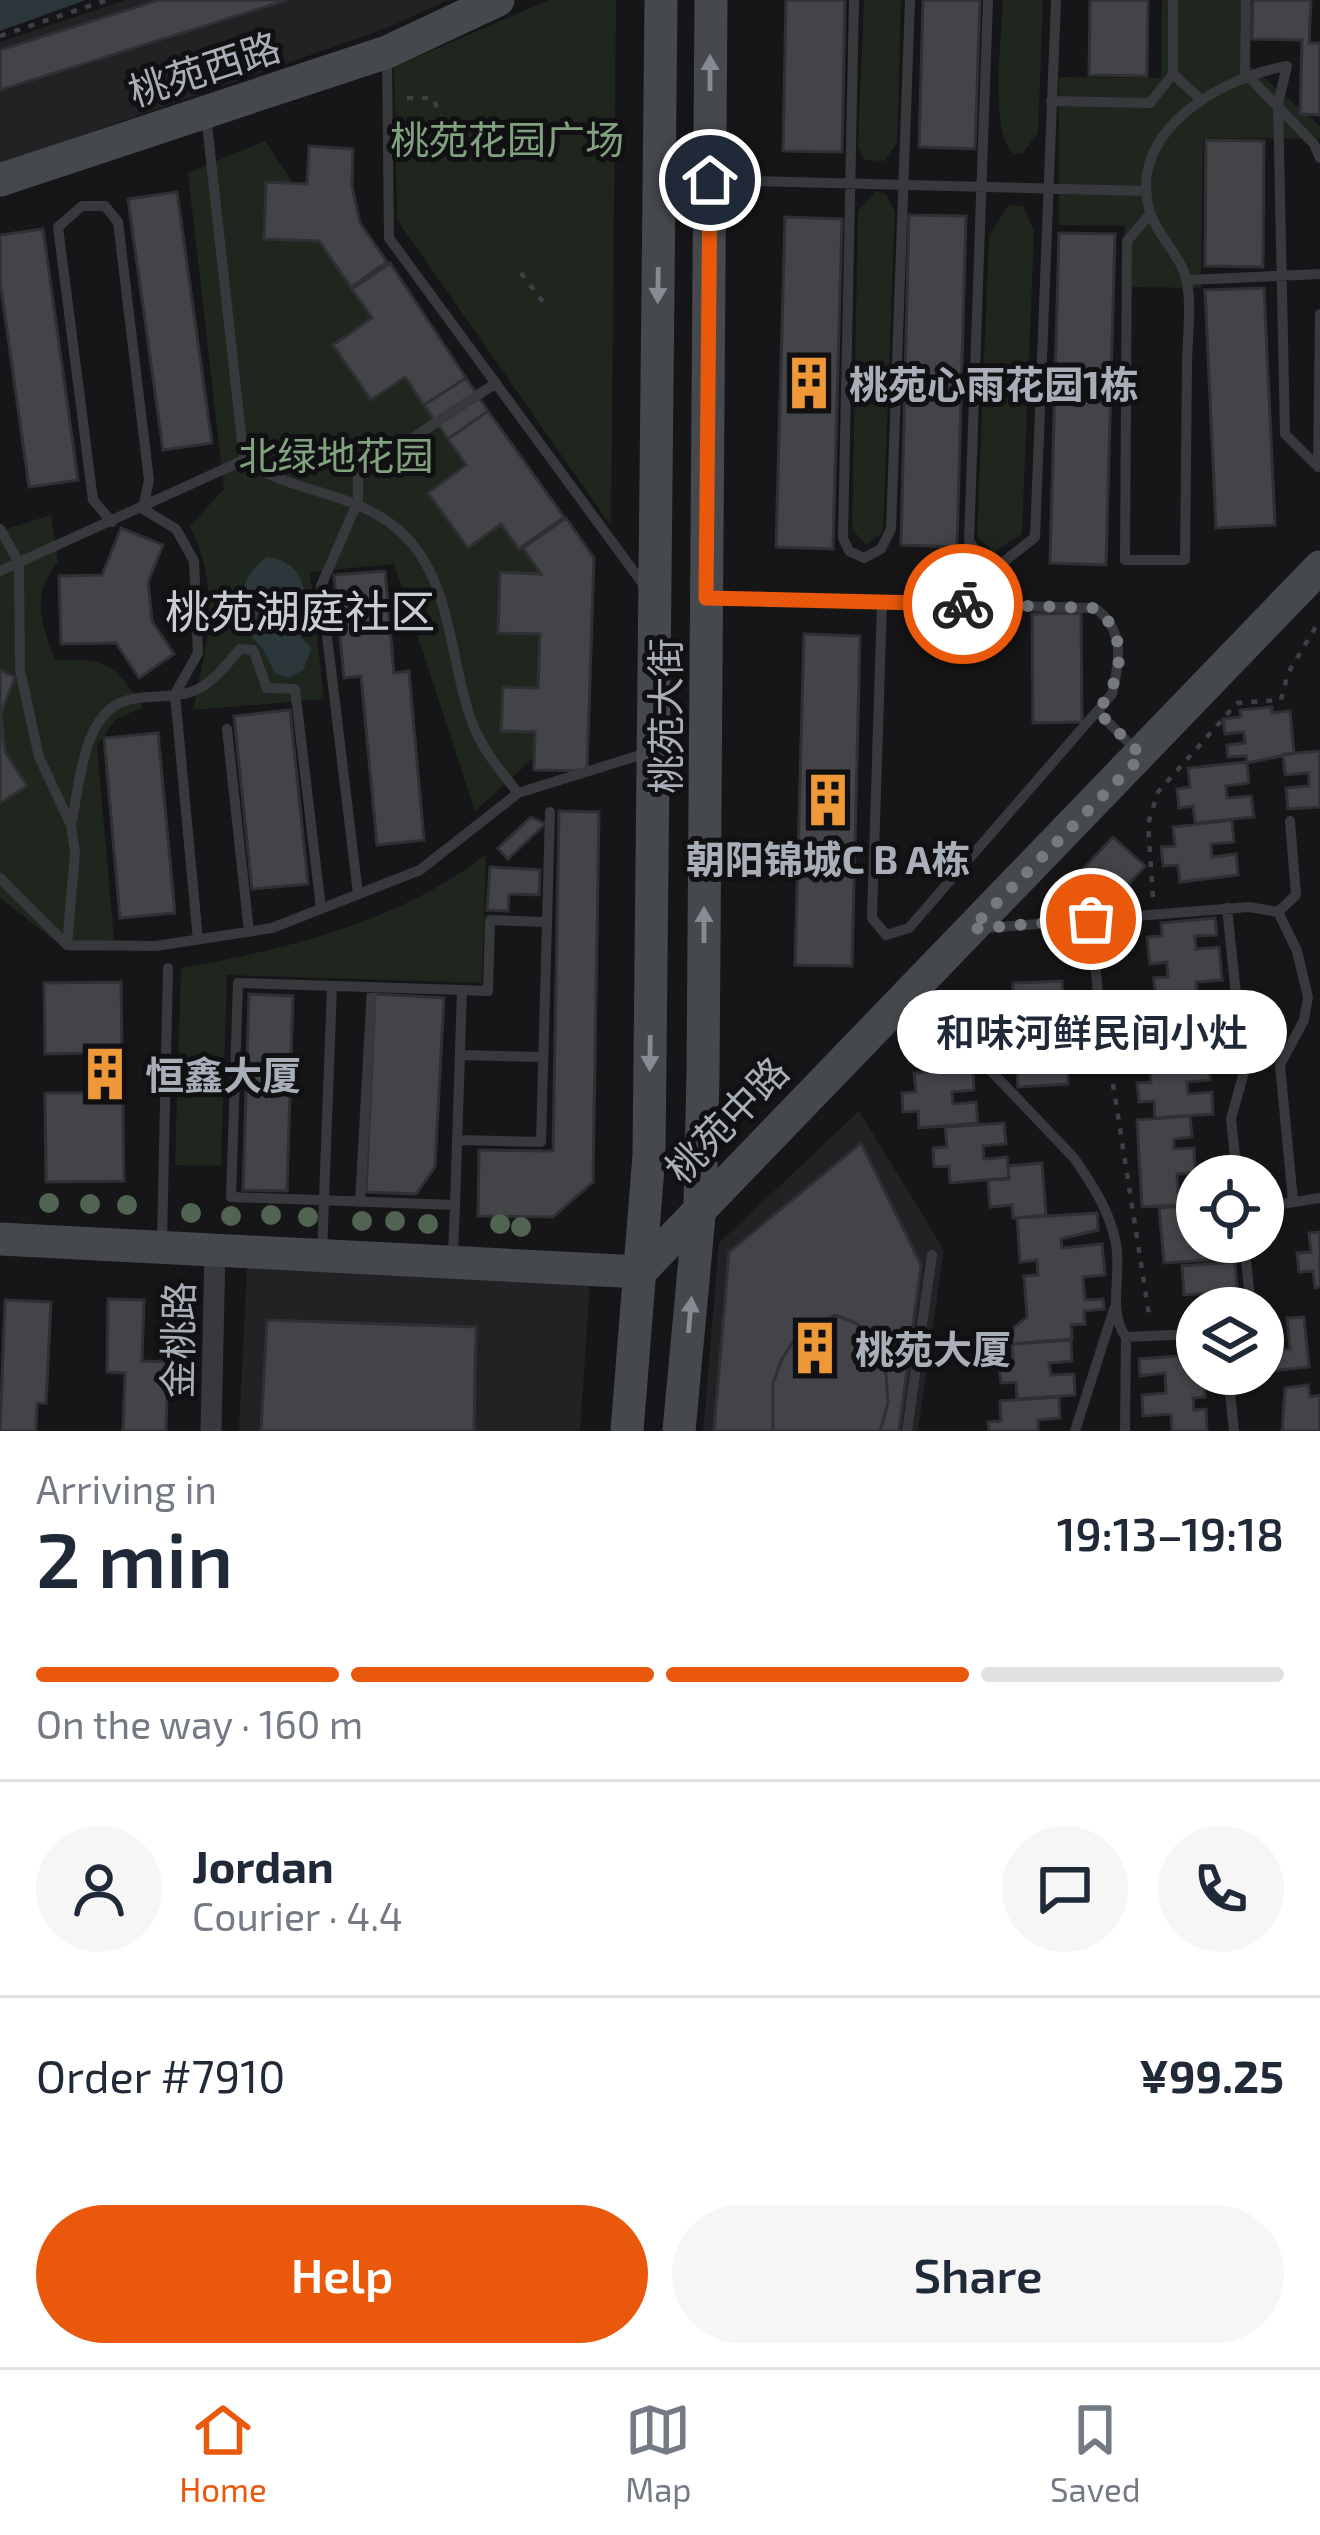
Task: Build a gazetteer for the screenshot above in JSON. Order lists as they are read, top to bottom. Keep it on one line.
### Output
{"streets":{"main road":["桃苑西路","桃苑大街","桃苑中路"],"street":["金桃路"]},"crossings":[["桃苑大街","桃苑中路"]],"districts":["桃苑湖庭社区"],"parks":["桃苑花园广场","北绿地花园"],"places":{"building":["桃苑心雨花园1栋","朝阳锦城C B A栋","恒鑫大厦","桃苑大厦"],"other":["和味河鲜民间小灶"]},"page":{"bubble":"和味河鲜民间小灶","heading":["2 min","Arriving in","19:13–19:18"],"panel":["Jordan","Courier · 4.4","Order #7910","¥99.25"],"bar":"On the way · 160 m","buttons":["Help","Share"],"tabs":["Home","Map","Saved"]}}
